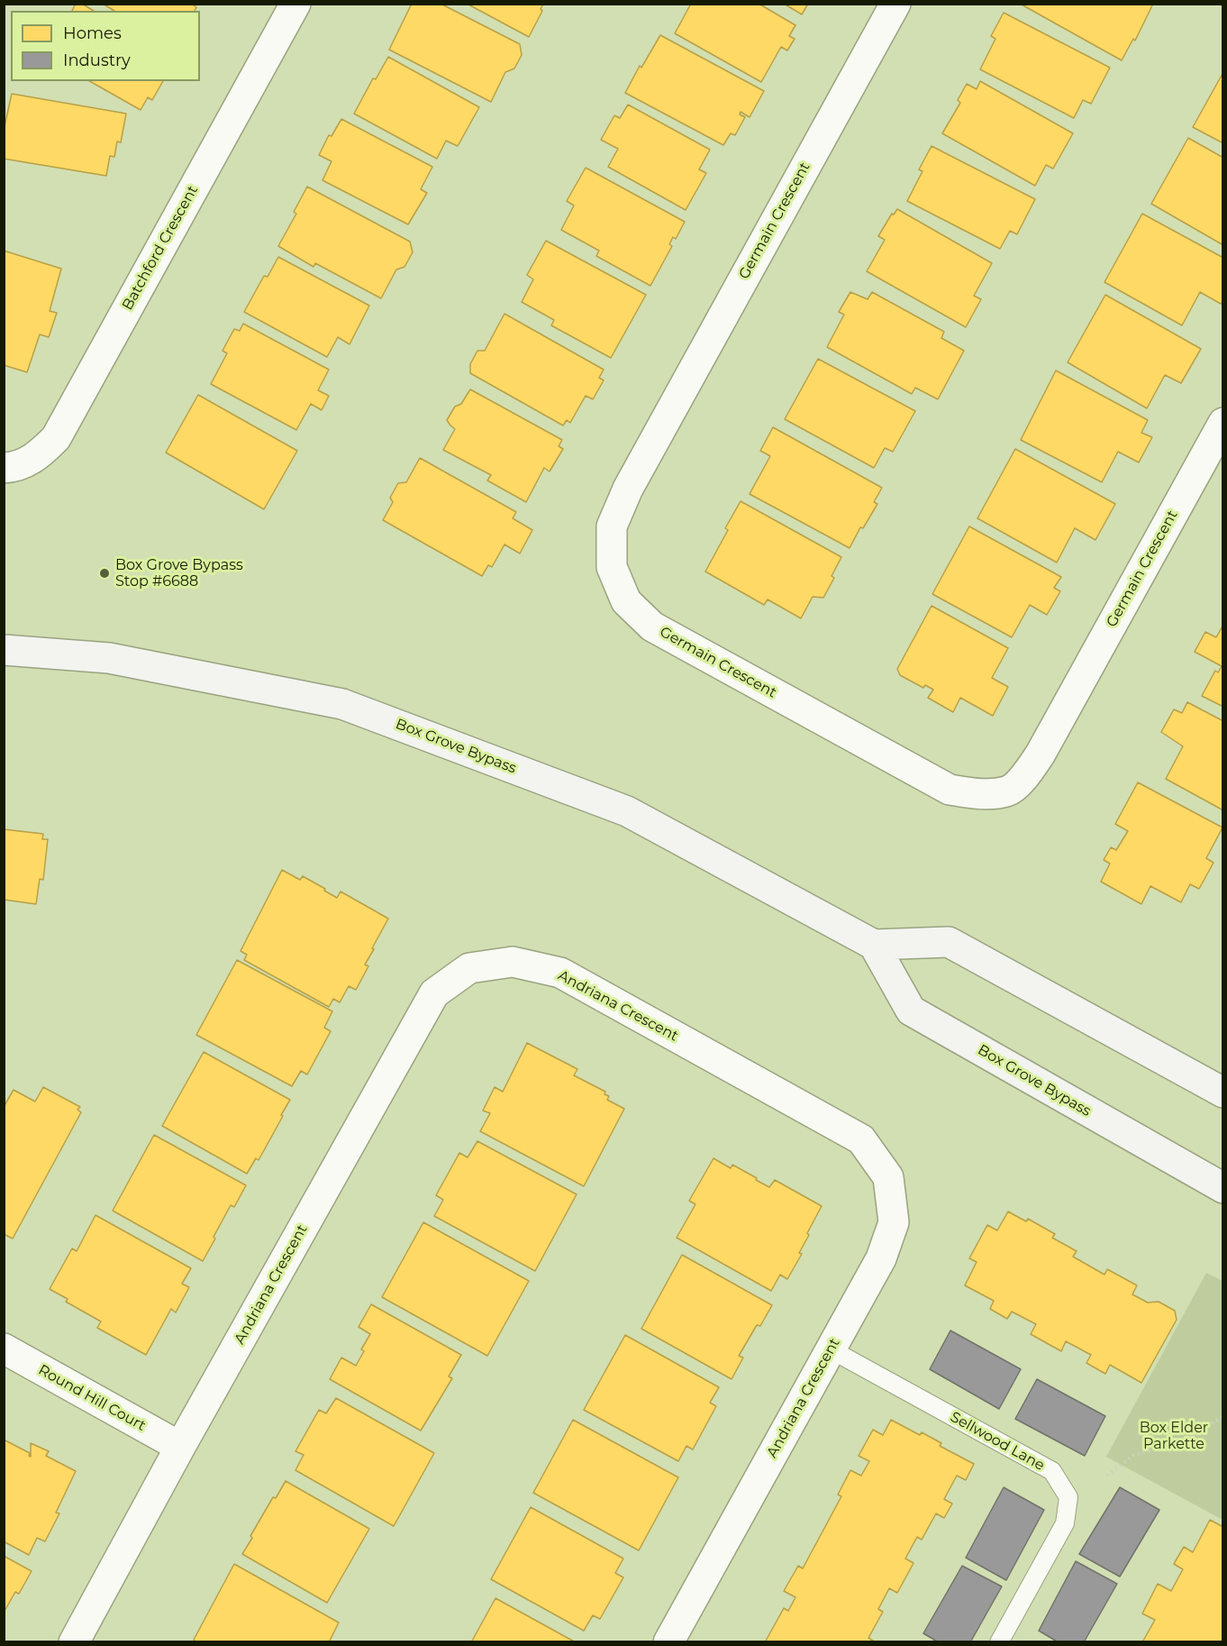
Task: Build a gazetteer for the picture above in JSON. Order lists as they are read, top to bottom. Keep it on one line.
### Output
{"streets":{"main road":["Box Grove Bypass"],"street":["Germain Crescent","Batchford Crescent","Andriana Crescent","Round Hill Court"],"lane":["Sellwood Lane"]},"crossings":[["Andriana Crescent","Round Hill Court"],["Andriana Crescent","Sellwood Lane"]],"parks":["Box Elder Parkette"],"places":["Box Grove Bypass Stop #6688"],"legend":["Homes","Industry"]}
